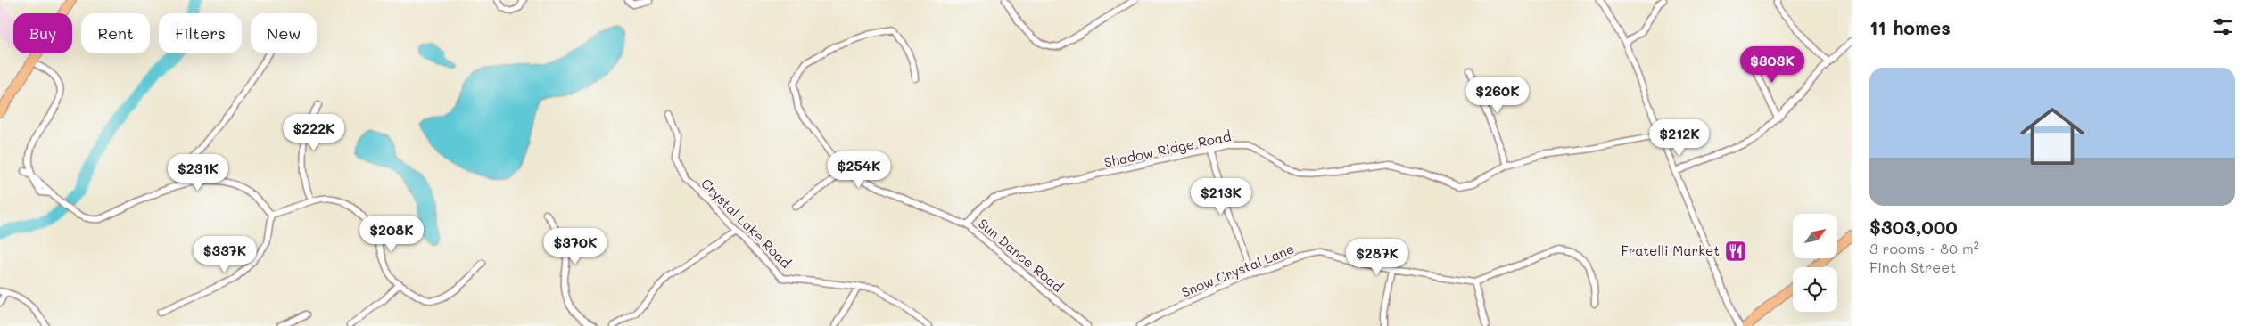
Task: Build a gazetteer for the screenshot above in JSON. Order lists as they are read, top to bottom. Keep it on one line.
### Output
{"streets":{"street":["Shadow Ridge Road","Crystal Lake Road","Sun Dance Road","Snow Crystal Lane"]},"crossings":[["Shadow Ridge Road","Sun Dance Road"]],"places":{"restaurant":["Fratelli Market"]},"north":"top right","page":{"heading":"11 homes","chip":["Buy","Rent","Filters","New"],"price":["$303K","$260K","$222K","$212K","$254K","$231K","$213K","$208K","$370K","$337K","$287K"],"list":[{"name":"$303,000","note":"3 rooms · 80 m² · Finch Street"}]}}
